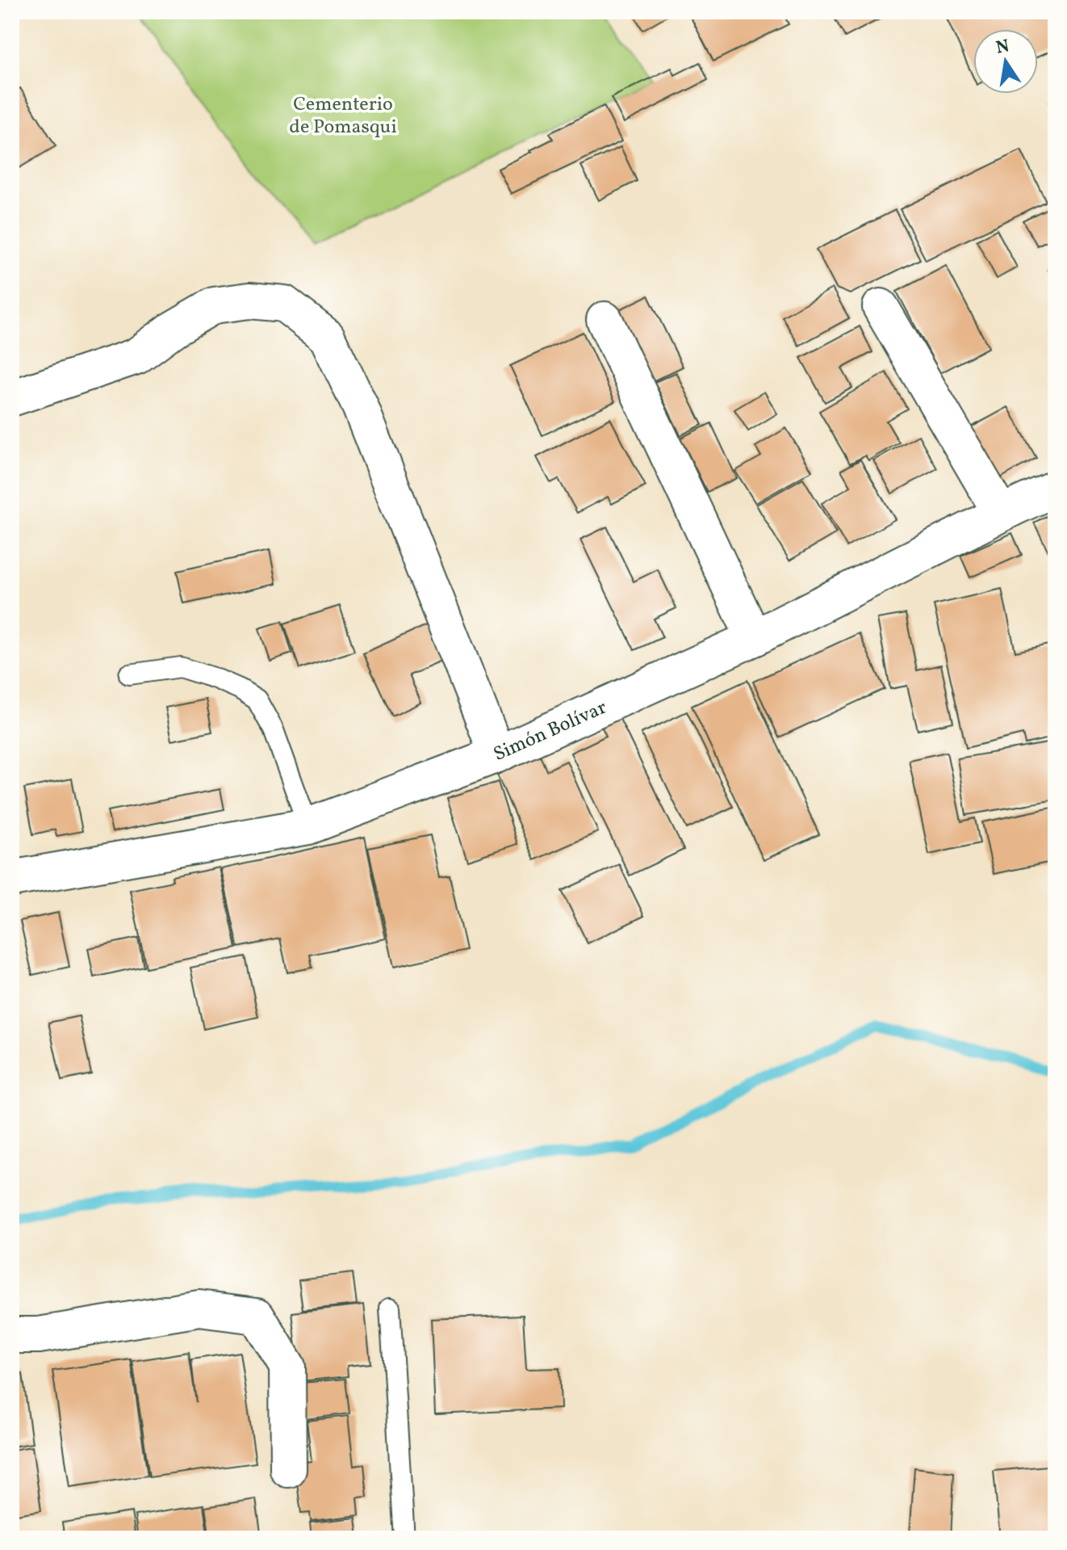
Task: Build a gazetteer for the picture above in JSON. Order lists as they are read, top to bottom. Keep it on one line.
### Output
{"streets":{"street":["Simón Bolívar"]},"parks":["Cementerio de Pomasqui"],"north":"top"}
